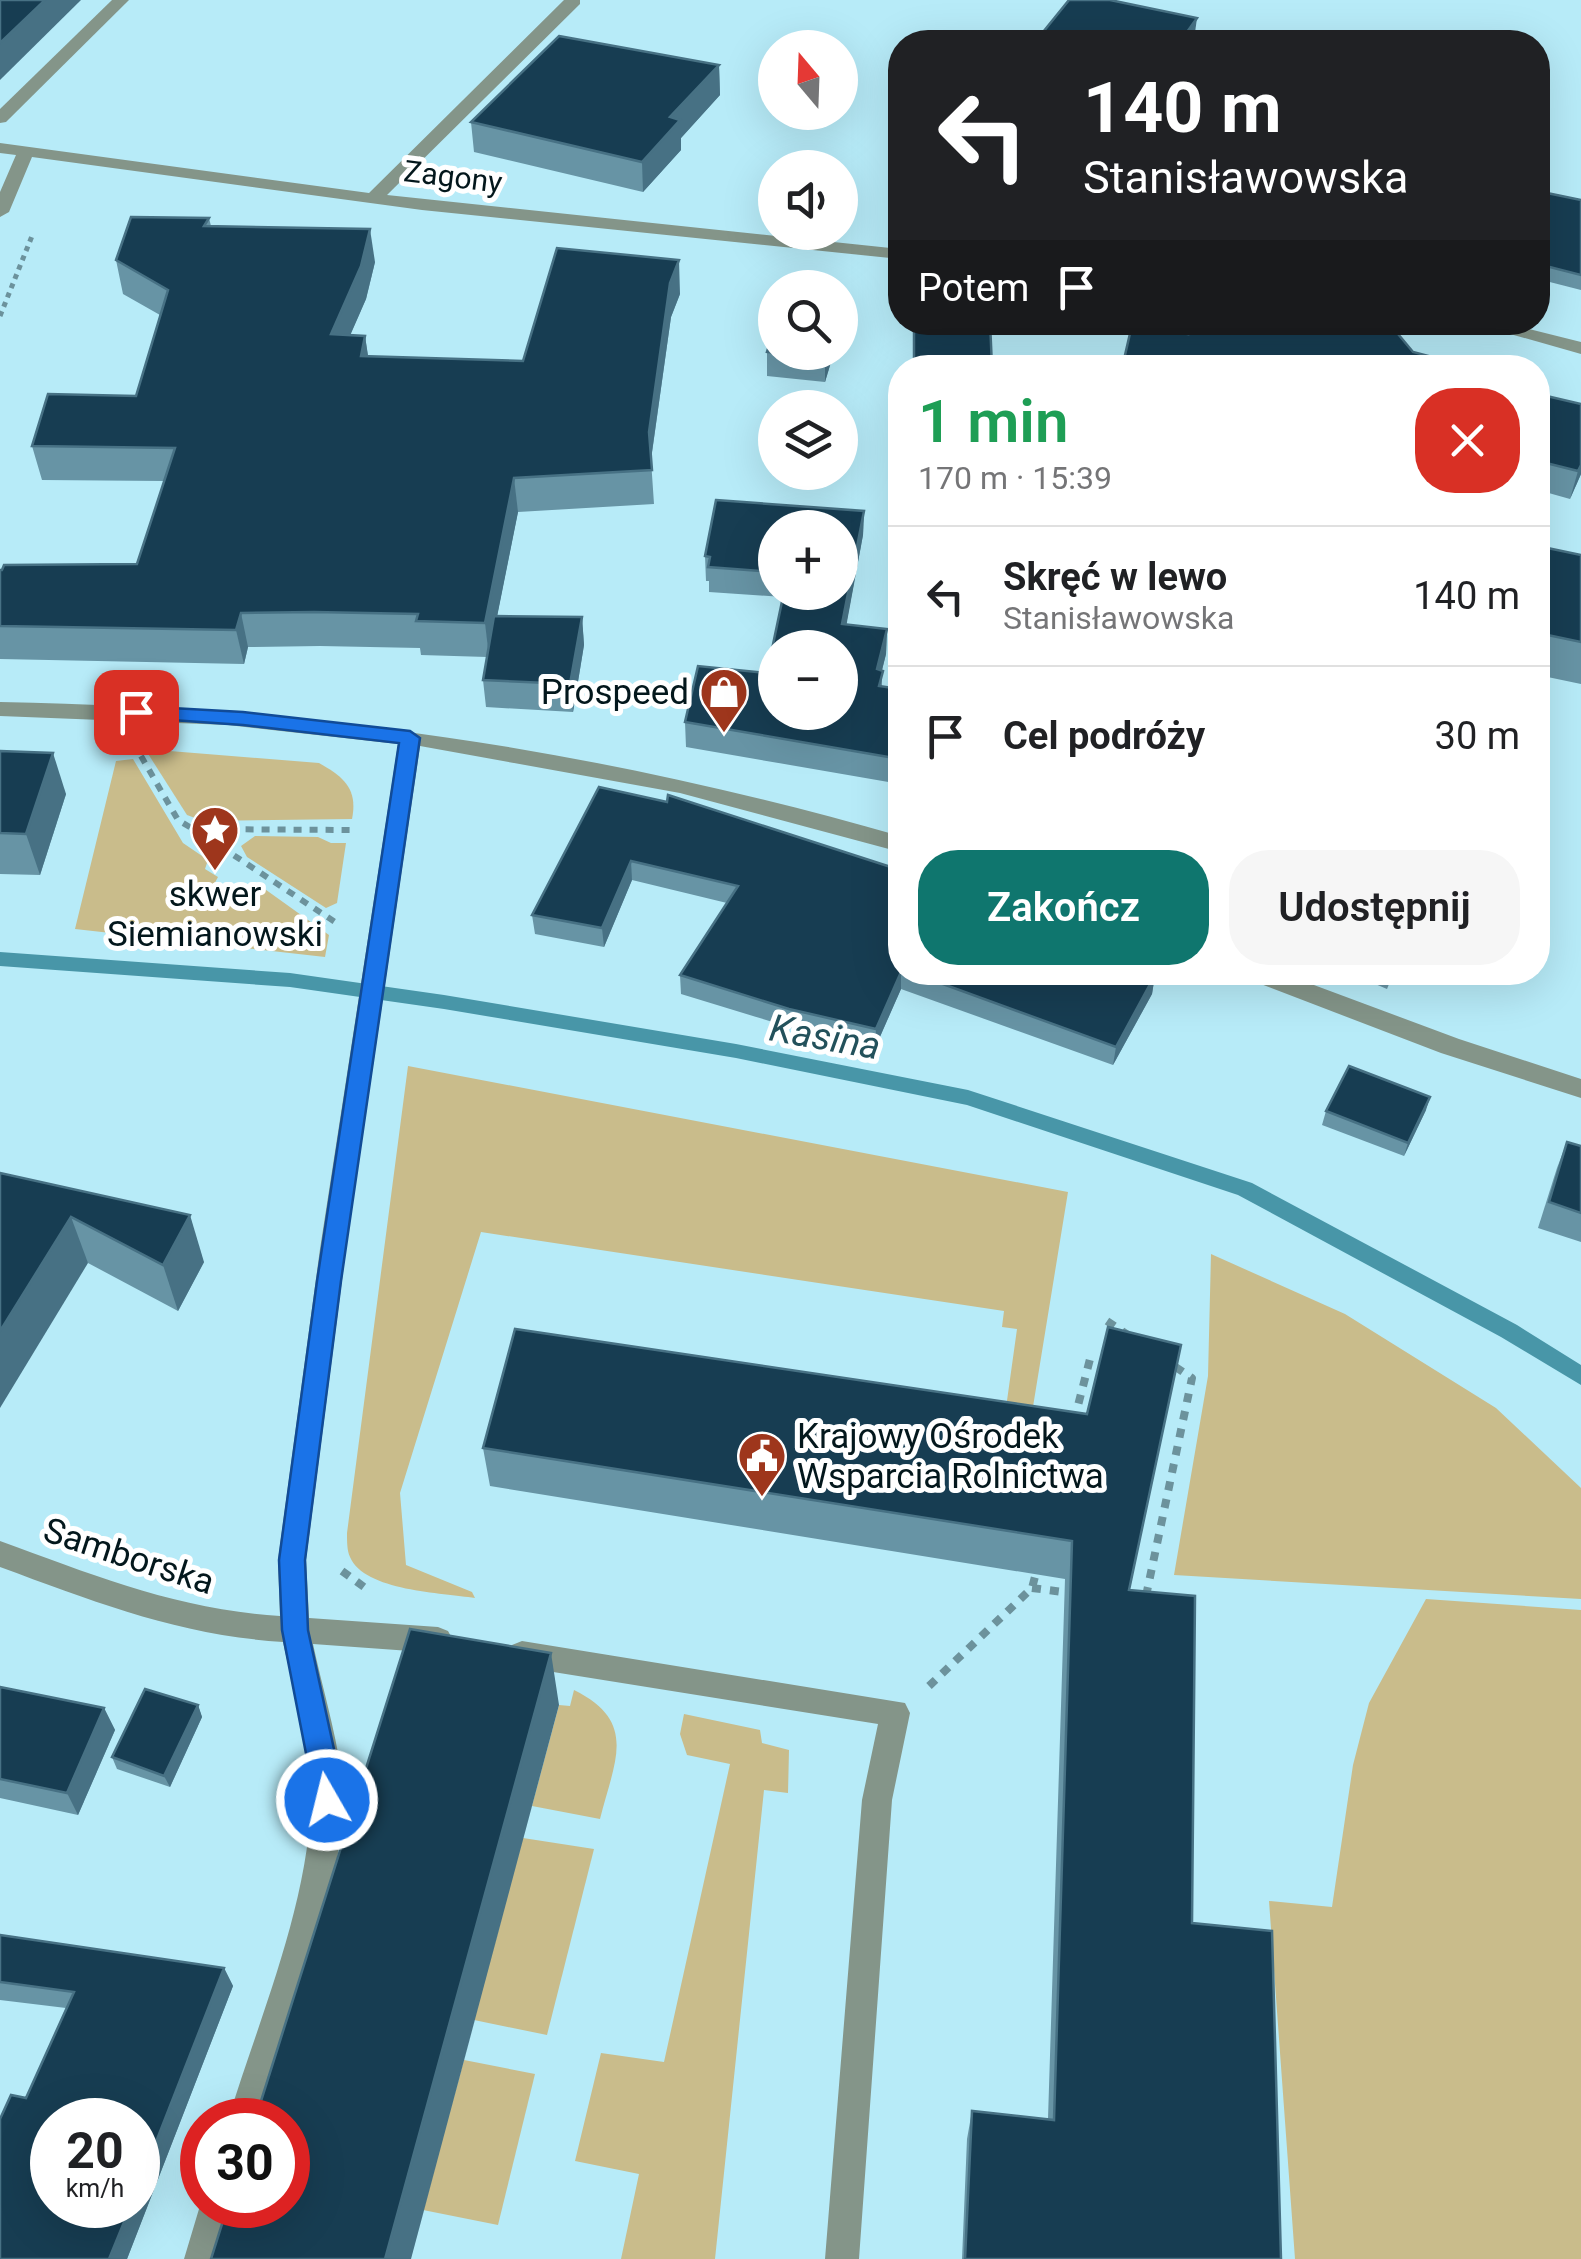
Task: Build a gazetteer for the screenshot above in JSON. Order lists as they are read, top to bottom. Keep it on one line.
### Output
{"streets":{"street":["Zagony","Samborska"]},"water":["Kasina"],"places":{"shop":["Prospeed"],"place":["skwer Siemianowski"],"public building":["Krajowy Ośrodek Wsparcia Rolnictwa"]},"north":"top","page":{"map_buttons":["+","−"],"turn":["140 m","Stanisławowska"],"then":"Potem","heading":["1 min","170 m · 15:39"],"list":[{"name":"Skręć w lewo","note":"Stanisławowska","value":"140 m"},{"name":"Cel podróży","value":"30 m"}],"buttons":["Zakończ","Udostępnij"],"speed":"20 km/h","limit":"30"}}
